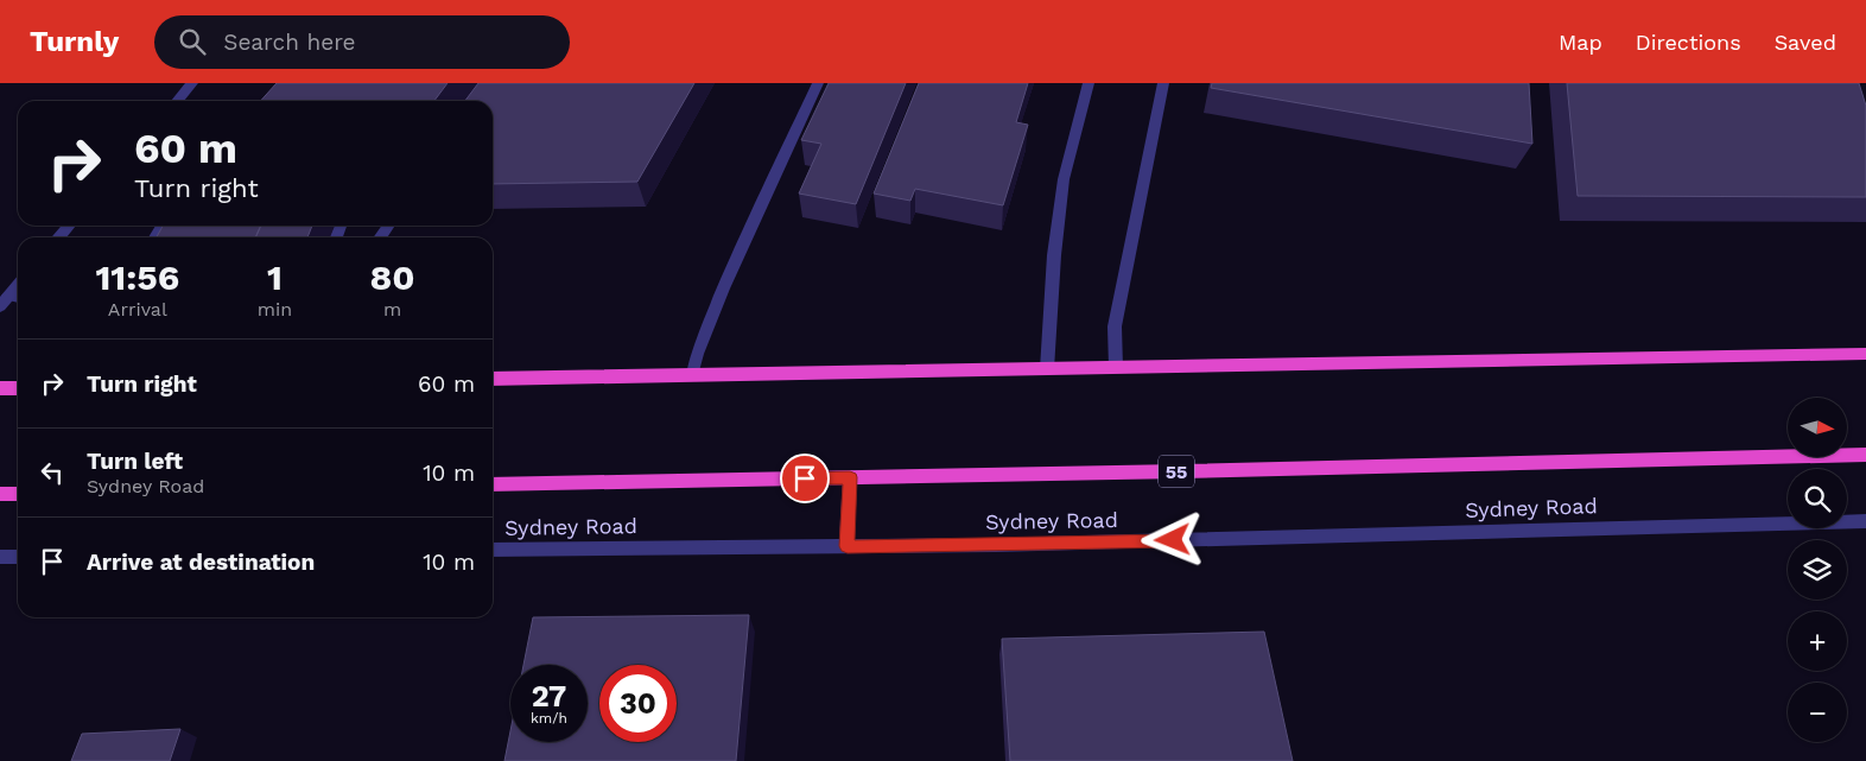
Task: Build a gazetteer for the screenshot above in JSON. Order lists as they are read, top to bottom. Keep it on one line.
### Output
{"streets":{"highway":["55"],"street":["Sydney Road"]},"north":"right","page":{"header":"Turnly","search":"Search here","nav":["Map","Directions","Saved"],"turn":["60 m","Turn right"],"eta":["11:56","Arrival","1","min","80","m"],"list":[{"name":"Turn right","value":"60 m"},{"name":"Turn left","note":"Sydney Road","value":"10 m"},{"name":"Arrive at destination","value":"10 m"}],"map_buttons":["+","−"],"speed":"27 km/h","limit":"30"}}
